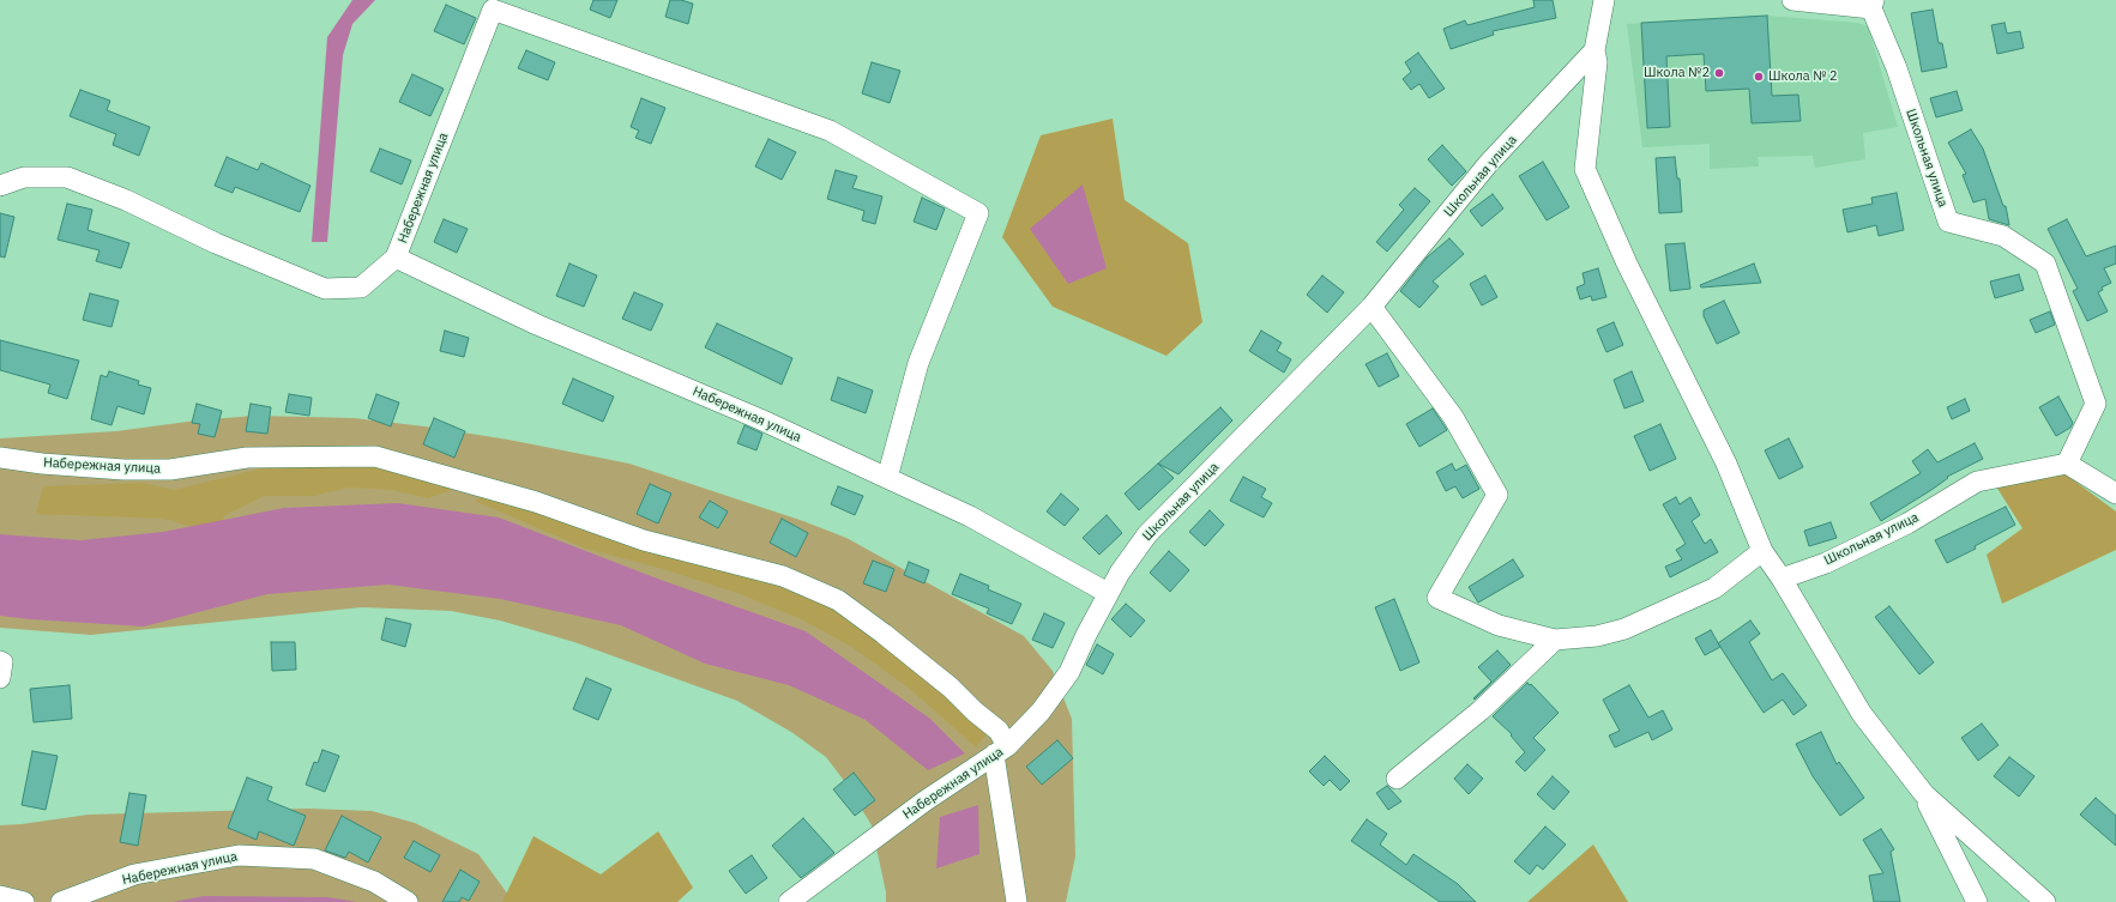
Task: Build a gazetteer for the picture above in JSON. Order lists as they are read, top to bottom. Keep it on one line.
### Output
{"streets":{"street":["Школьная улица","Набережная улица"]},"crossings":[["Школьная улица","Набережная улица"]],"places":["Школа №2","Школа № 2"]}
